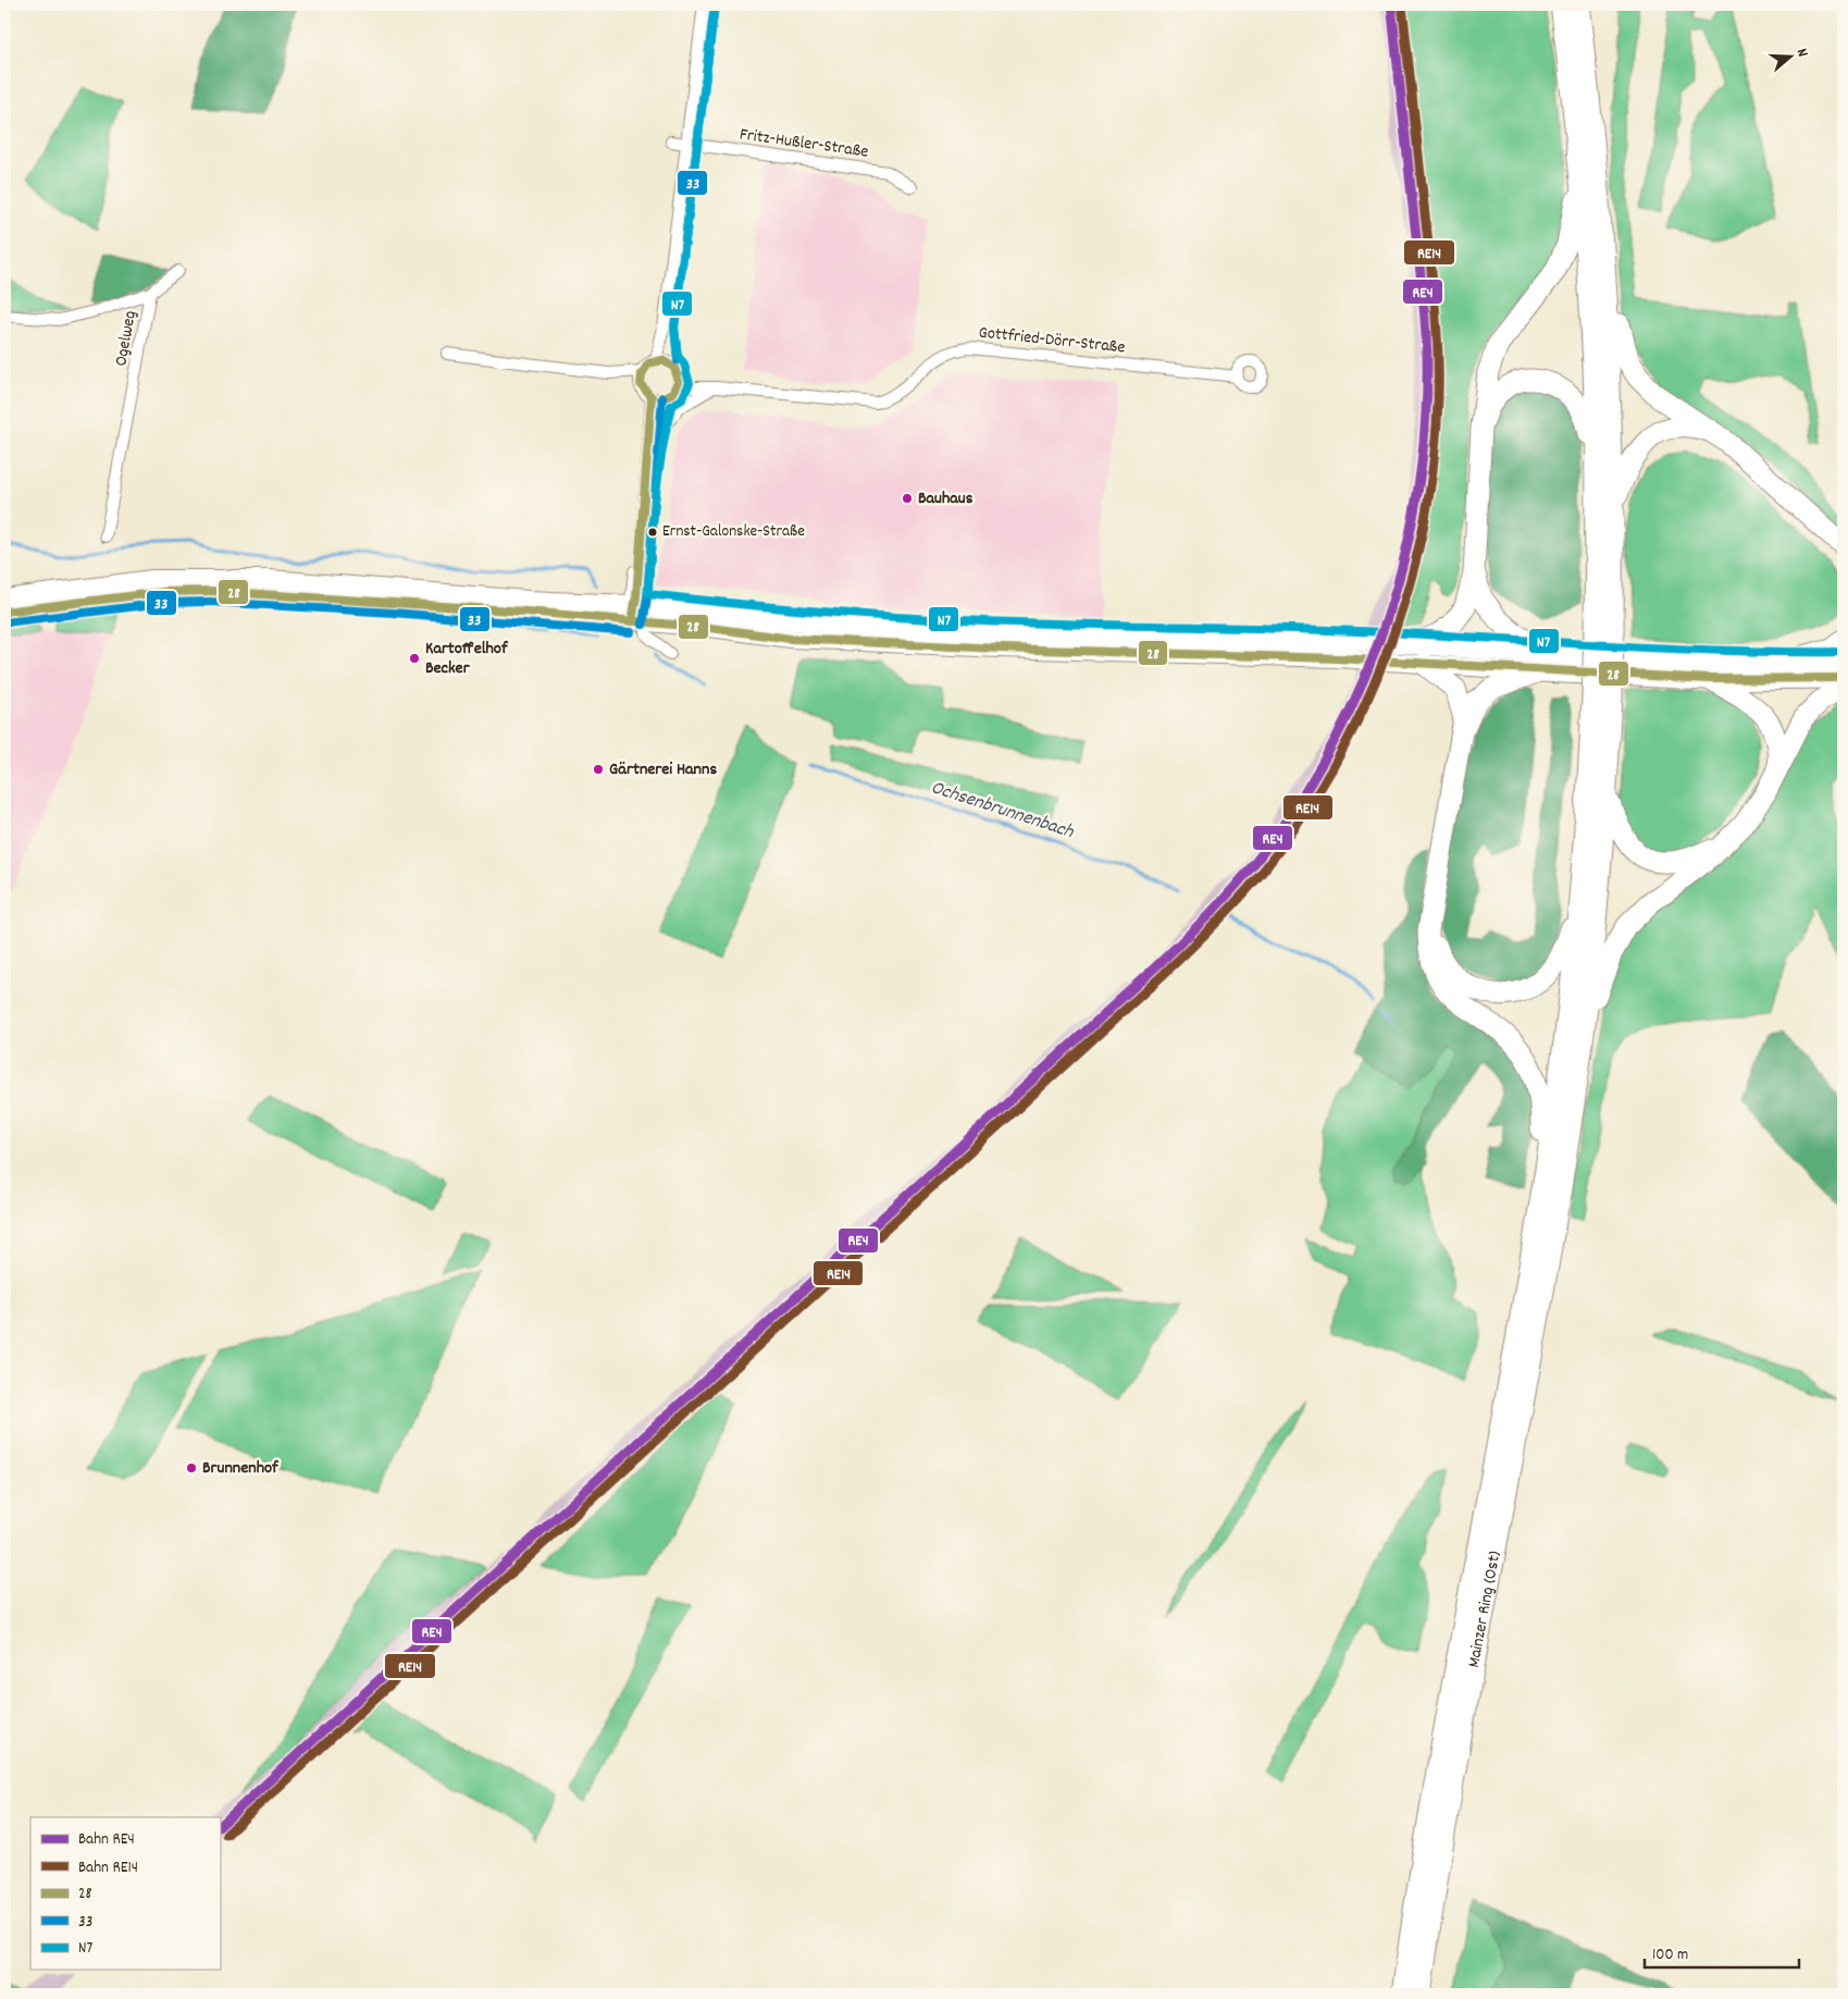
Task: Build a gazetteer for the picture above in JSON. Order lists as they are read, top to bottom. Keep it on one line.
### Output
{"streets":{"highway":["Mainzer Ring (Ost)"],"street":["Fritz-Hußler-Straße","Ogelweg","Gottfried-Dörr-Straße"]},"water":["Ochsenbrunnenbach"],"places":["Bauhaus","Ernst-Galonske-Straße","Kartoffelhof Becker","Gärtnerei Hanns","Brunnenhof"],"lines":["rail line RE4","rail line RE14","transit line 33","transit line N7","transit line 28"],"legend":["Bahn RE4","Bahn RE14","28","33","N7"],"scale_bar":"100 m","north":"right"}
